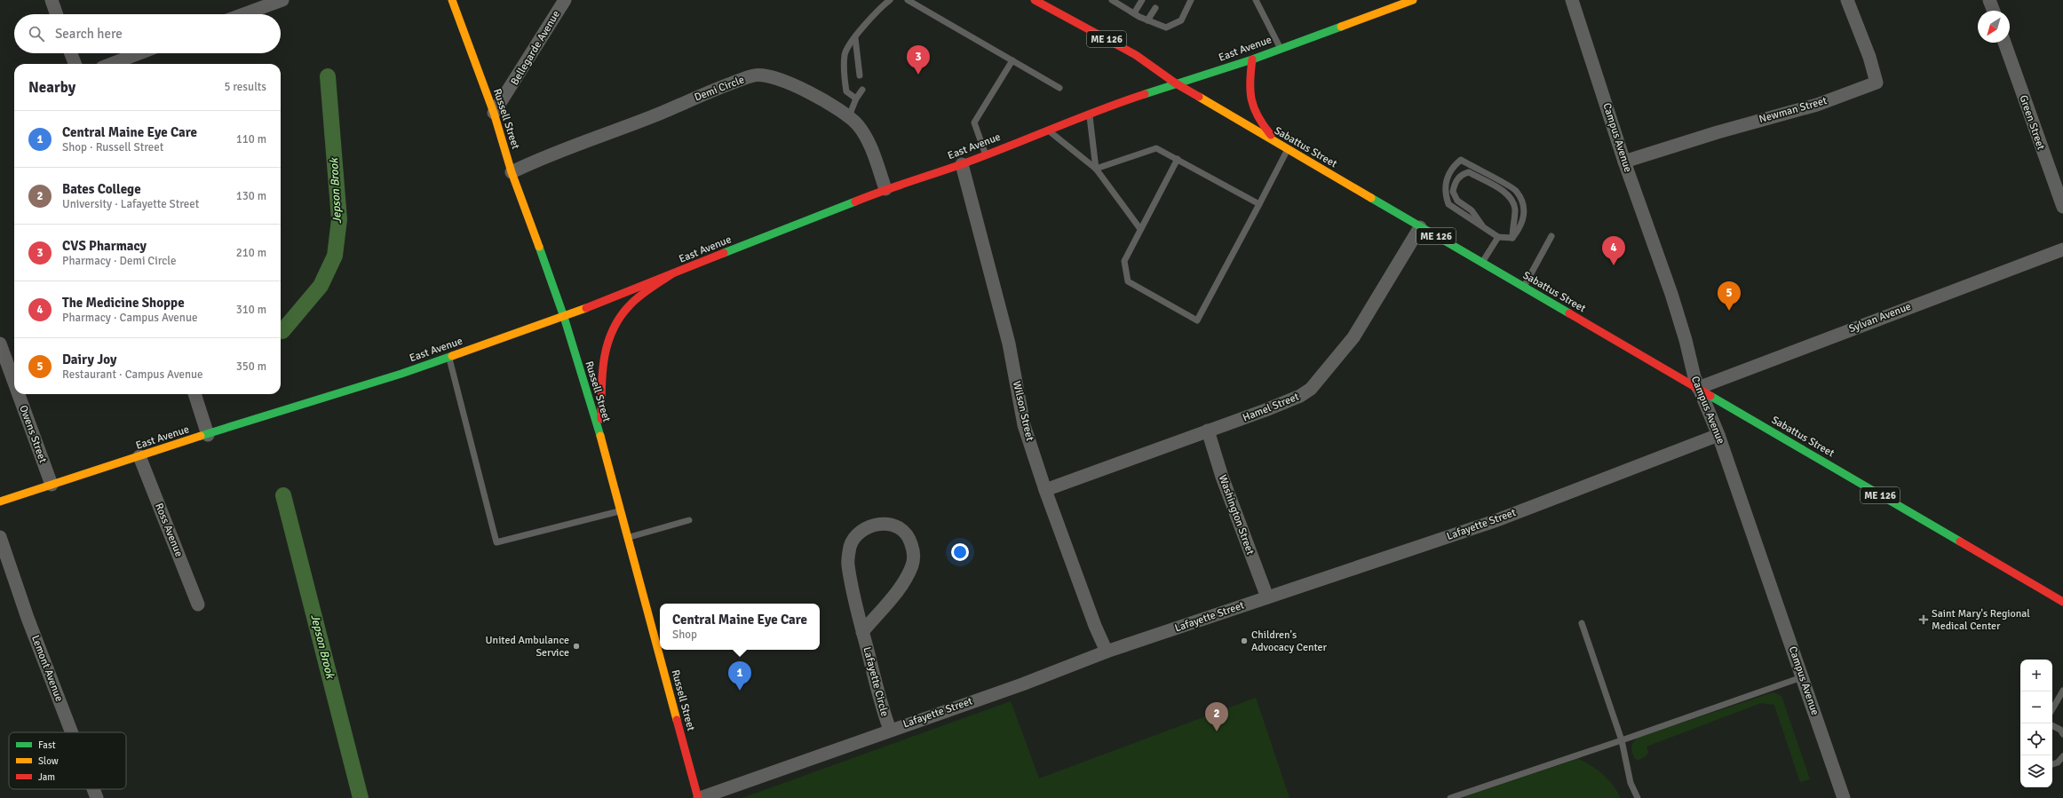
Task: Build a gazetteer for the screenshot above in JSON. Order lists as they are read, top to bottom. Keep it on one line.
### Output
{"streets":{"main road":["ME 126","East Avenue","Russell Street","Sabattus Street"],"street":["Bellegarde Avenue","Demi Circle","Newman Street","Green Street","Campus Avenue","Sylvan Avenue","Hamel Street","Wilson Street","Owens Street","Washington Street","Lafayette Street","Ross Avenue","Lemont Avenue","Lafayette Circle"]},"crossings":[["Bellegarde Avenue","Russell Street"],["East Avenue","Demi Circle"],["East Avenue","Russell Street"],["East Avenue","Sabattus Street"],["East Avenue","Wilson Street"],["East Avenue","Owens Street"],["East Avenue","Ross Avenue"],["Demi Circle","Russell Street"],["Newman Street","Campus Avenue"],["Russell Street","Lafayette Street"],["Campus Avenue","Sabattus Street"],["Campus Avenue","Sylvan Avenue"],["Campus Avenue","Lafayette Street"],["Sabattus Street","Sylvan Avenue"],["Sabattus Street","Hamel Street"],["Hamel Street","Wilson Street"],["Hamel Street","Washington Street"],["Wilson Street","Lafayette Street"],["Washington Street","Lafayette Street"],["Lafayette Street","Lafayette Circle"]],"water":["Jepson Brook"],"places":{"health":["Saint Mary's Regional Medical Center"],"other":["Children's Advocacy Center","United Ambulance Service"]},"legend":["Fast","Slow","Jam"],"north":"bottom left","page":{"search":"Search here","pins":["3","4","5","1","2"],"heading":["Nearby","5 results"],"list":[{"mark":"1","name":"Central Maine Eye Care","note":"Shop · Russell Street","value":"110 m"},{"mark":"2","name":"Bates College","note":"University · Lafayette Street","value":"130 m"},{"mark":"3","name":"CVS Pharmacy","note":"Pharmacy · Demi Circle","value":"210 m"},{"mark":"4","name":"The Medicine Shoppe","note":"Pharmacy · Campus Avenue","value":"310 m"},{"mark":"5","name":"Dairy Joy","note":"Restaurant · Campus Avenue","value":"350 m"}],"popup":["Central Maine Eye Care","Shop"],"map_buttons":["+","−"]}}
